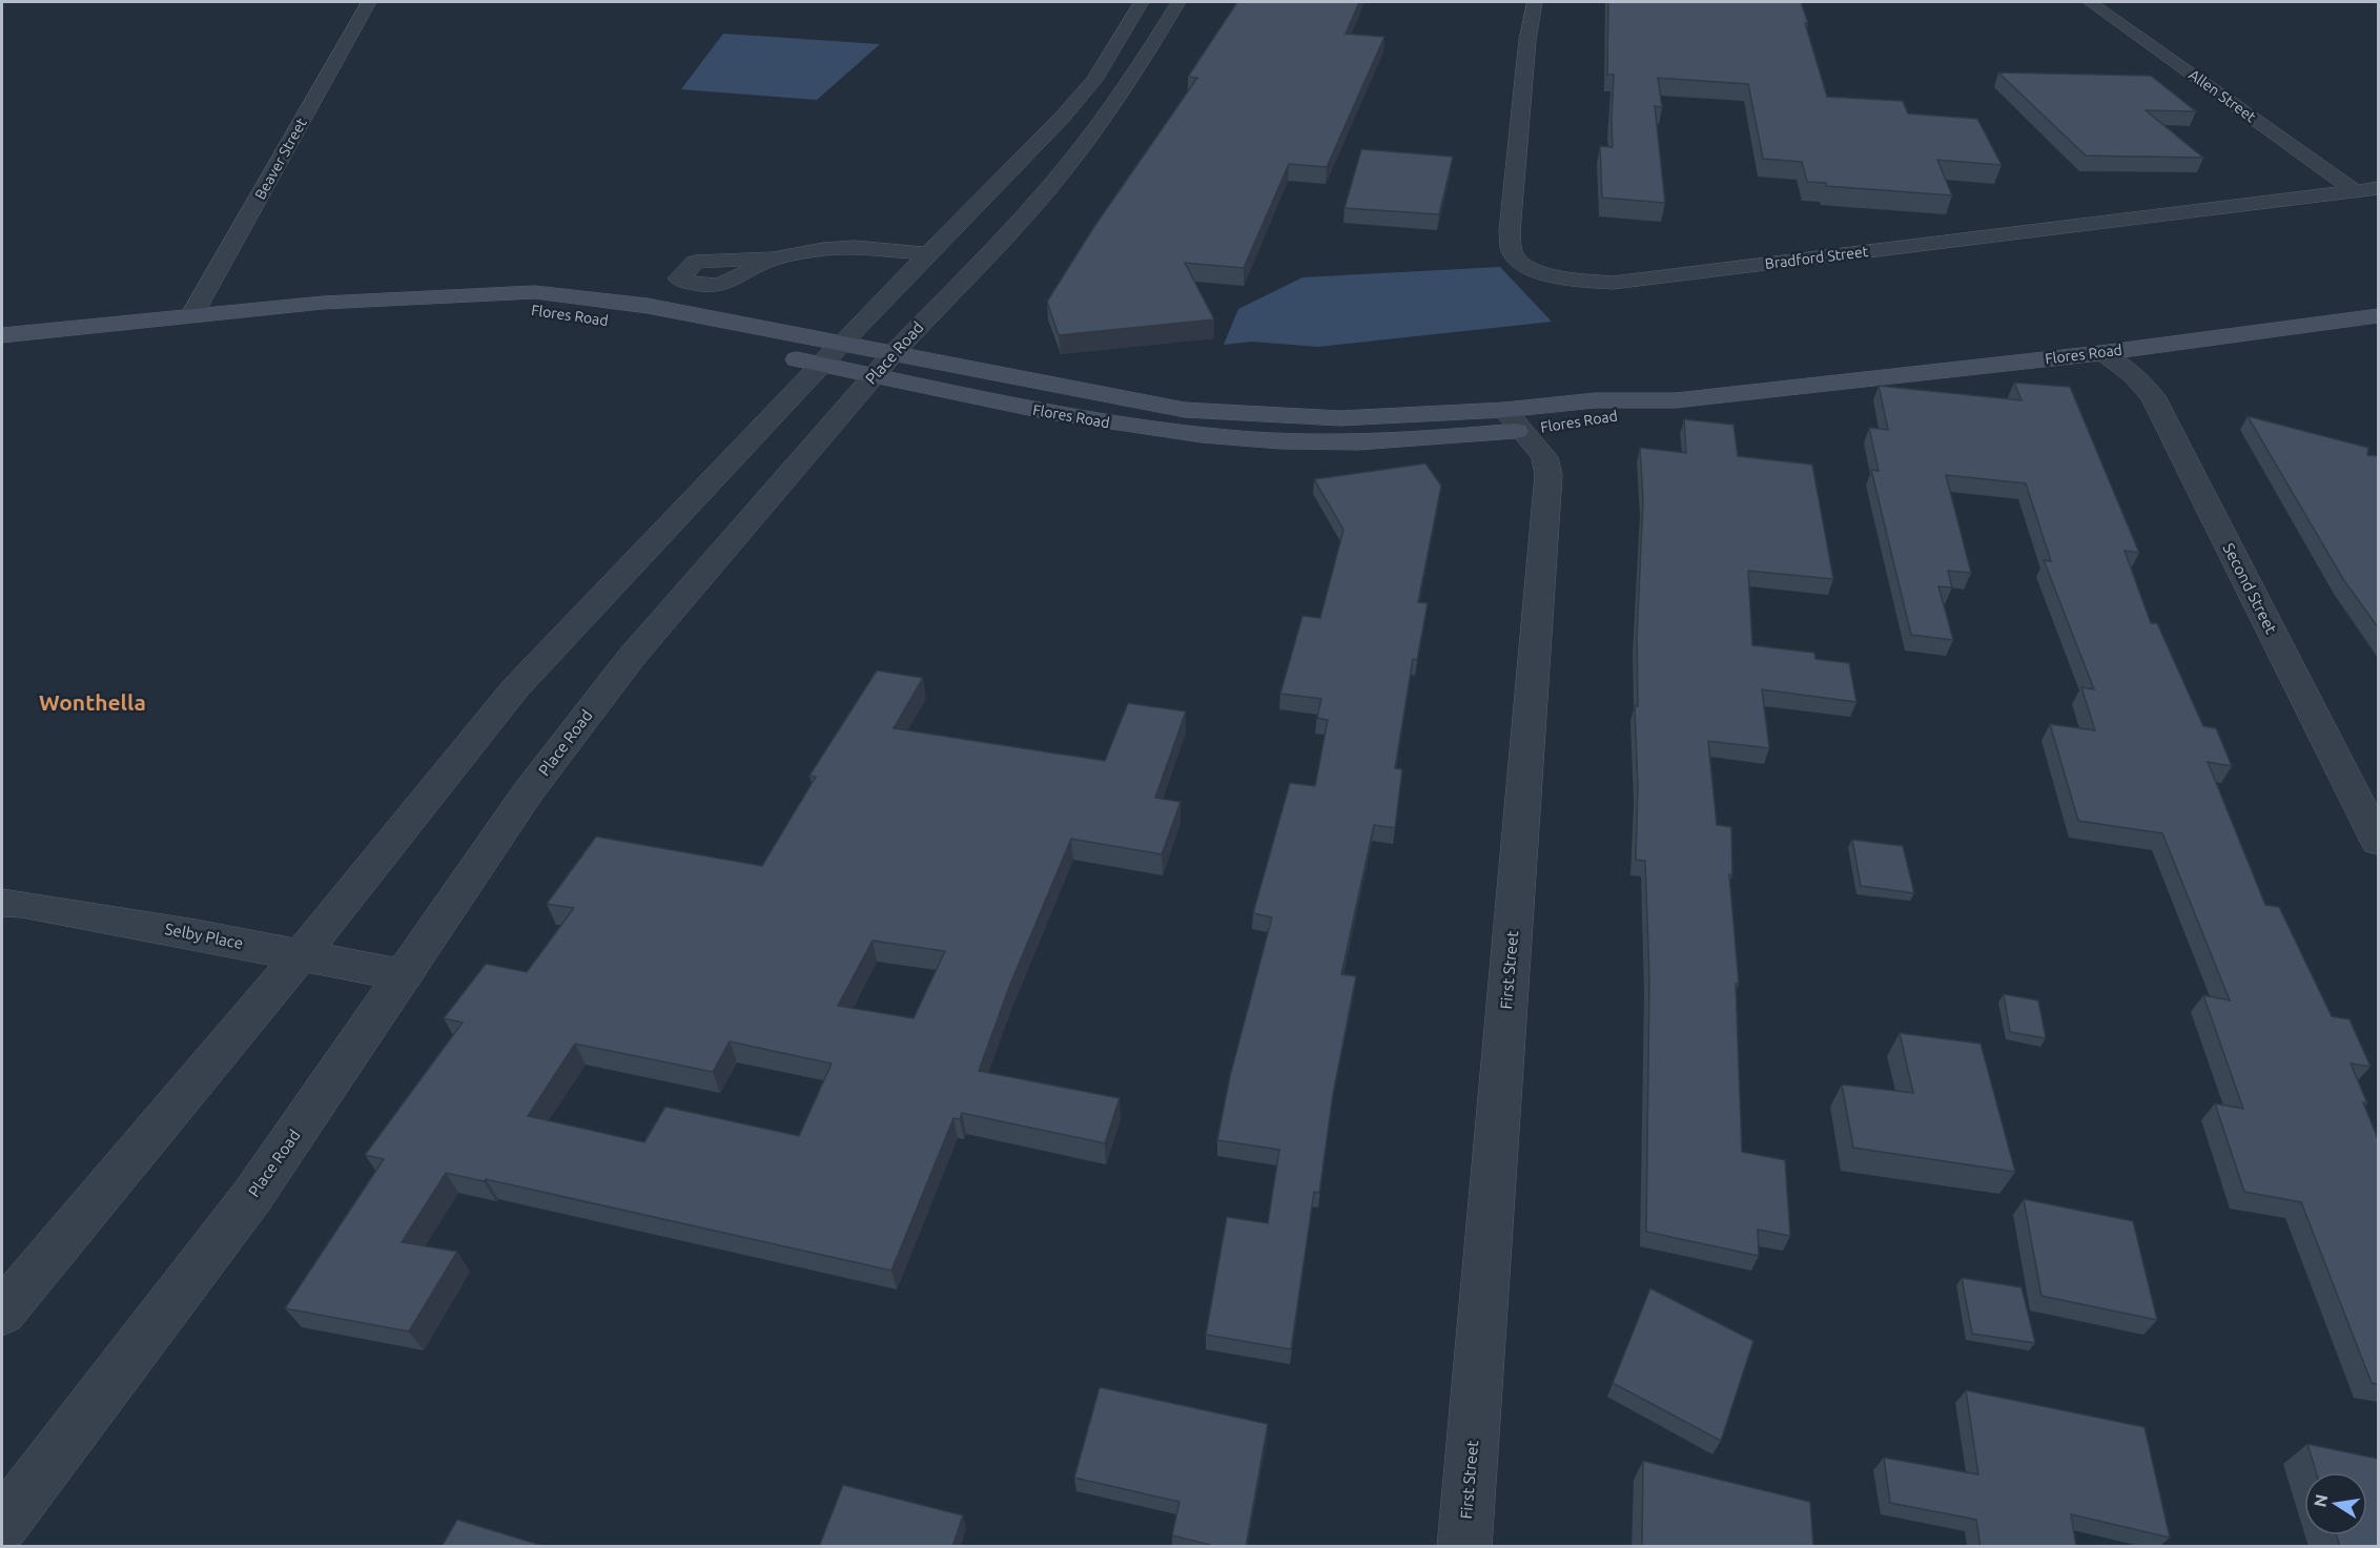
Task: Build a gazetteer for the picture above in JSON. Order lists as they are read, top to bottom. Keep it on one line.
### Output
{"streets":{"main road":["Flores Road"],"street":["Allen Street","Beaver Street","Bradford Street","Place Road","Second Street","Selby Place","First Street"]},"crossings":[["Allen Street","Bradford Street"],["Beaver Street","Flores Road"],["Flores Road","Place Road"],["Flores Road","Second Street"],["Flores Road","First Street"],["Place Road","Selby Place"]],"districts":["Wonthella"],"north":"left"}
